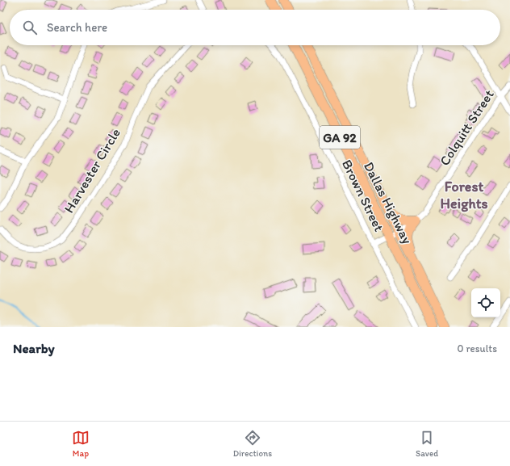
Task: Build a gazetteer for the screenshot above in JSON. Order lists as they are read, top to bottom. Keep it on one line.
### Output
{"streets":{"main road":["GA 92","Dallas Highway"],"street":["Colquitt Street","Harvester Circle","Brown Street"]},"crossings":[["Colquitt Street","Brown Street"],["Colquitt Street","Dallas Highway"],["Brown Street","Dallas Highway"]],"districts":["Forest Heights"],"page":{"search":"Search here","heading":["Nearby","0 results"],"nav":["Map","Directions","Saved"]}}
